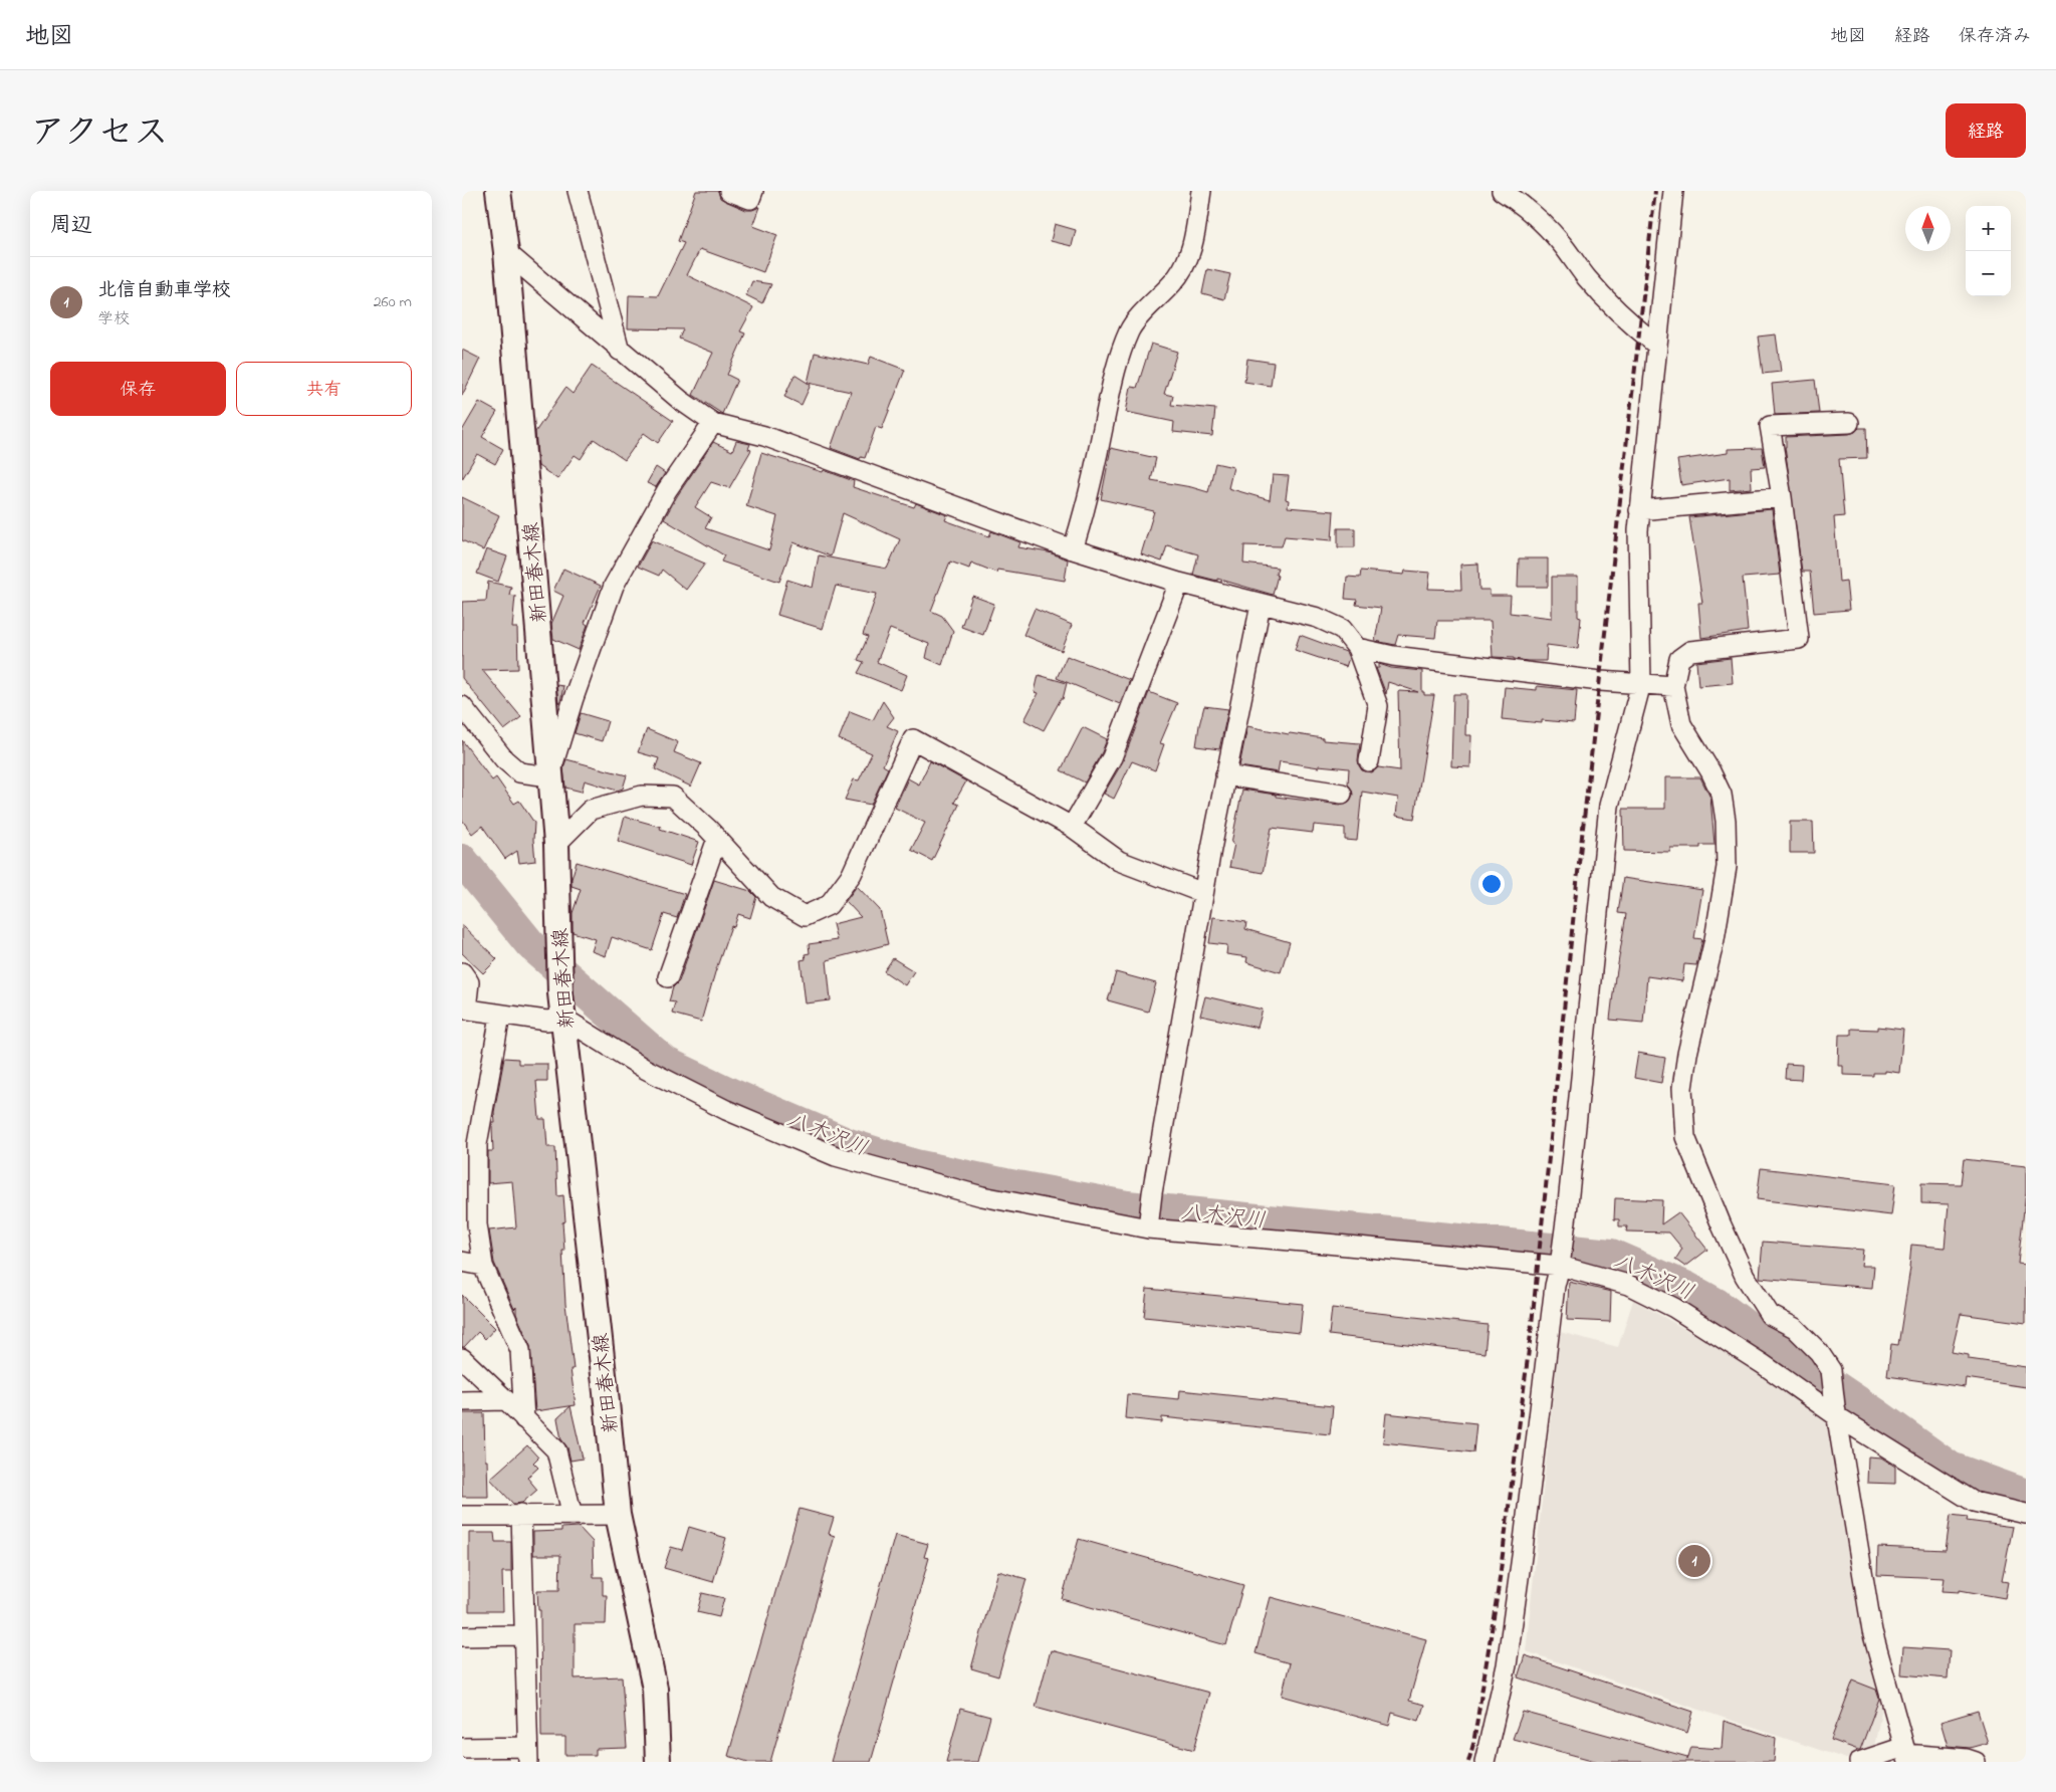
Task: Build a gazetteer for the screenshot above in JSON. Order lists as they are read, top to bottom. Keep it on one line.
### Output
{"streets":{"main road":["新田春木線"]},"water":["八木沢川"],"north":"top","page":{"header":"地図","nav":["地図","経路","保存済み"],"title":"アクセス","buttons":["経路",["保存","共有"]],"heading":"周辺","map_buttons":["+","−"],"list":[{"mark":"1","name":"北信自動車学校","note":"学校","value":"260 m"}],"pins":"1"}}
